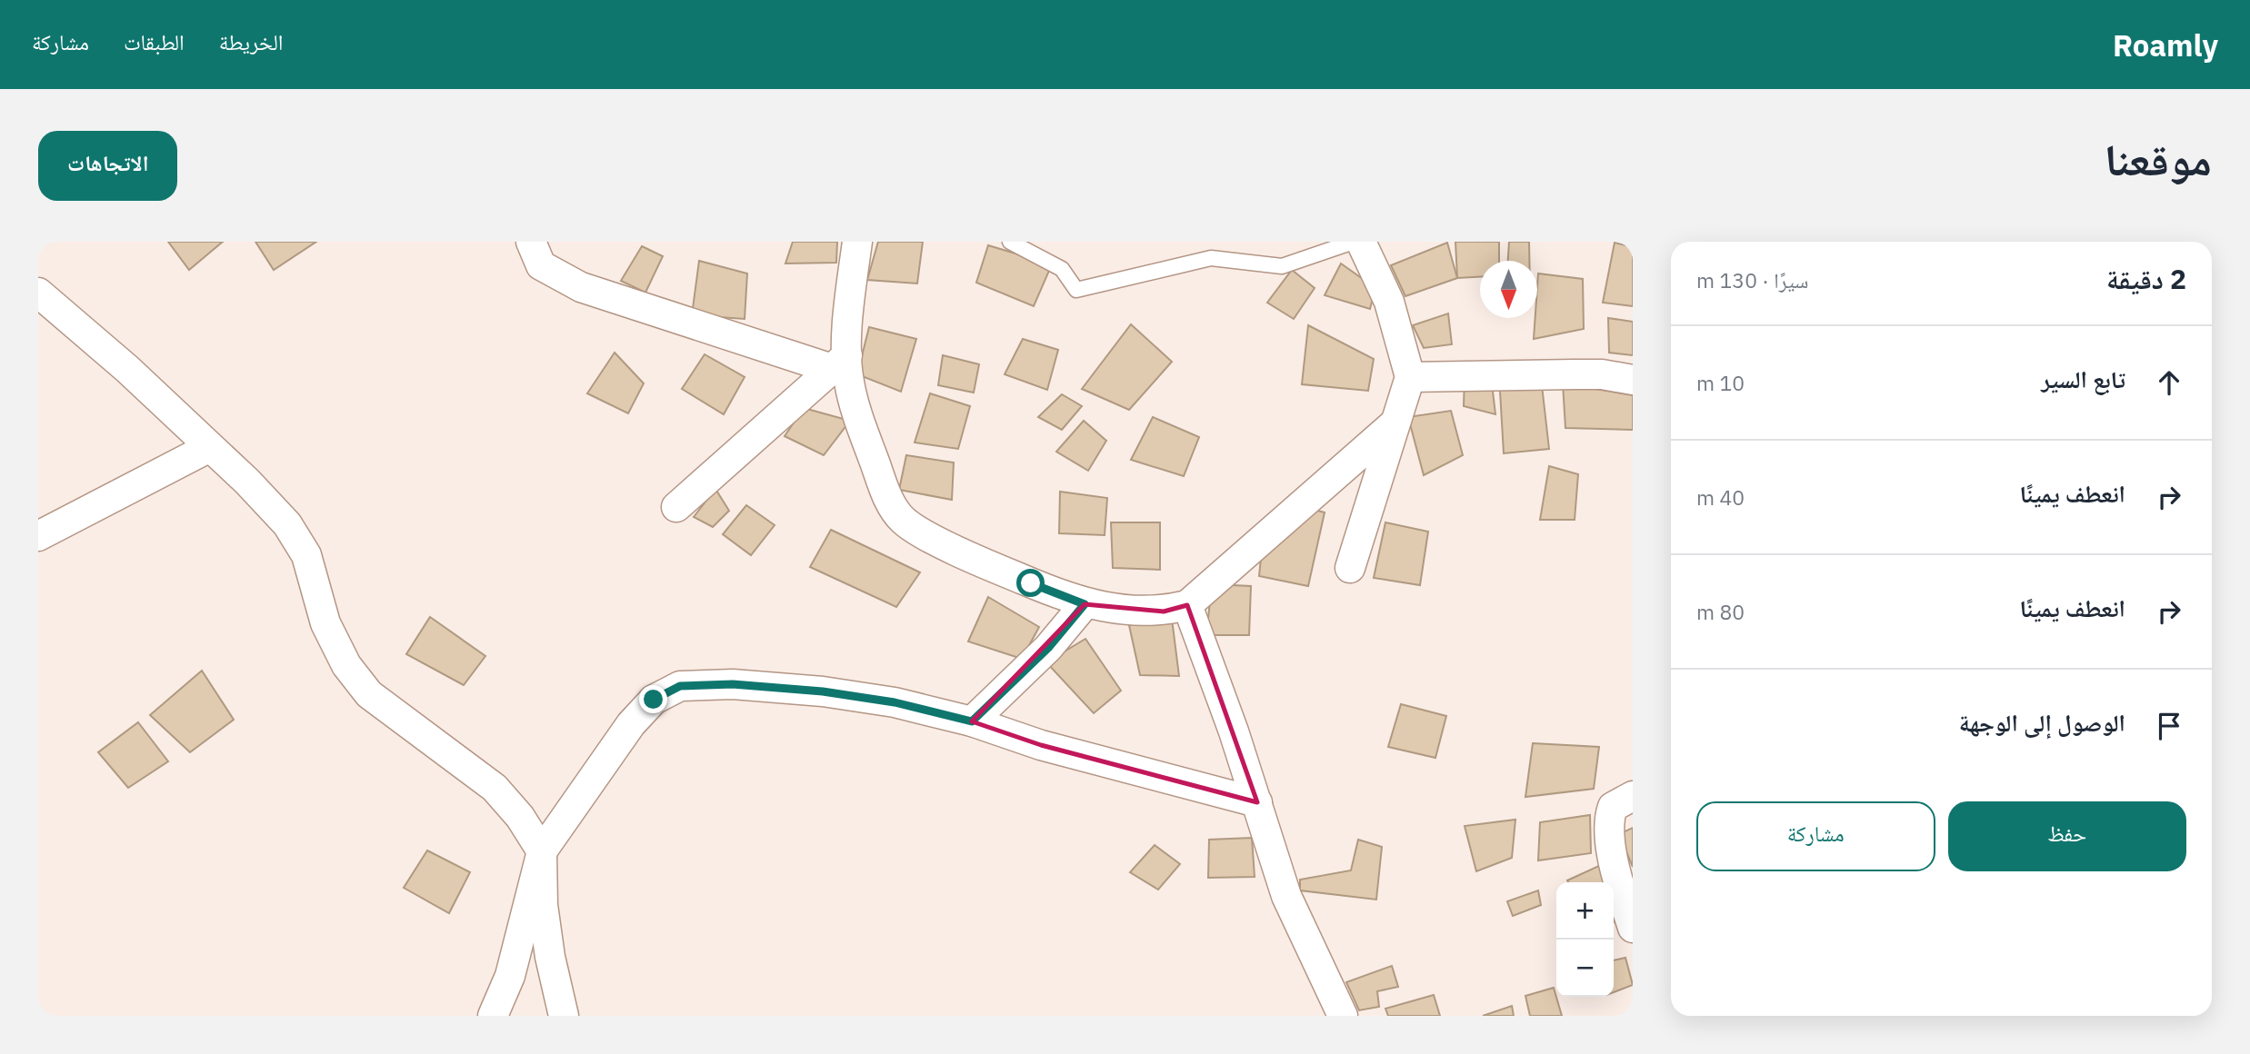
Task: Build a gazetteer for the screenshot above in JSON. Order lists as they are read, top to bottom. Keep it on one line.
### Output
{"north":"bottom","page":{"header":"Roamly","nav":["الخريطة","الطبقات","مشاركة"],"title":"موقعنا","buttons":["الاتجاهات",["حفظ","مشاركة"]],"heading":["2 دقيقة","سيرًا · 130 m"],"list":[["تابع السير","10 m"],["انعطف يمينًا","40 m"],["انعطف يمينًا","80 m"],"الوصول إلى الوجهة"],"map_buttons":["+","−"]}}
